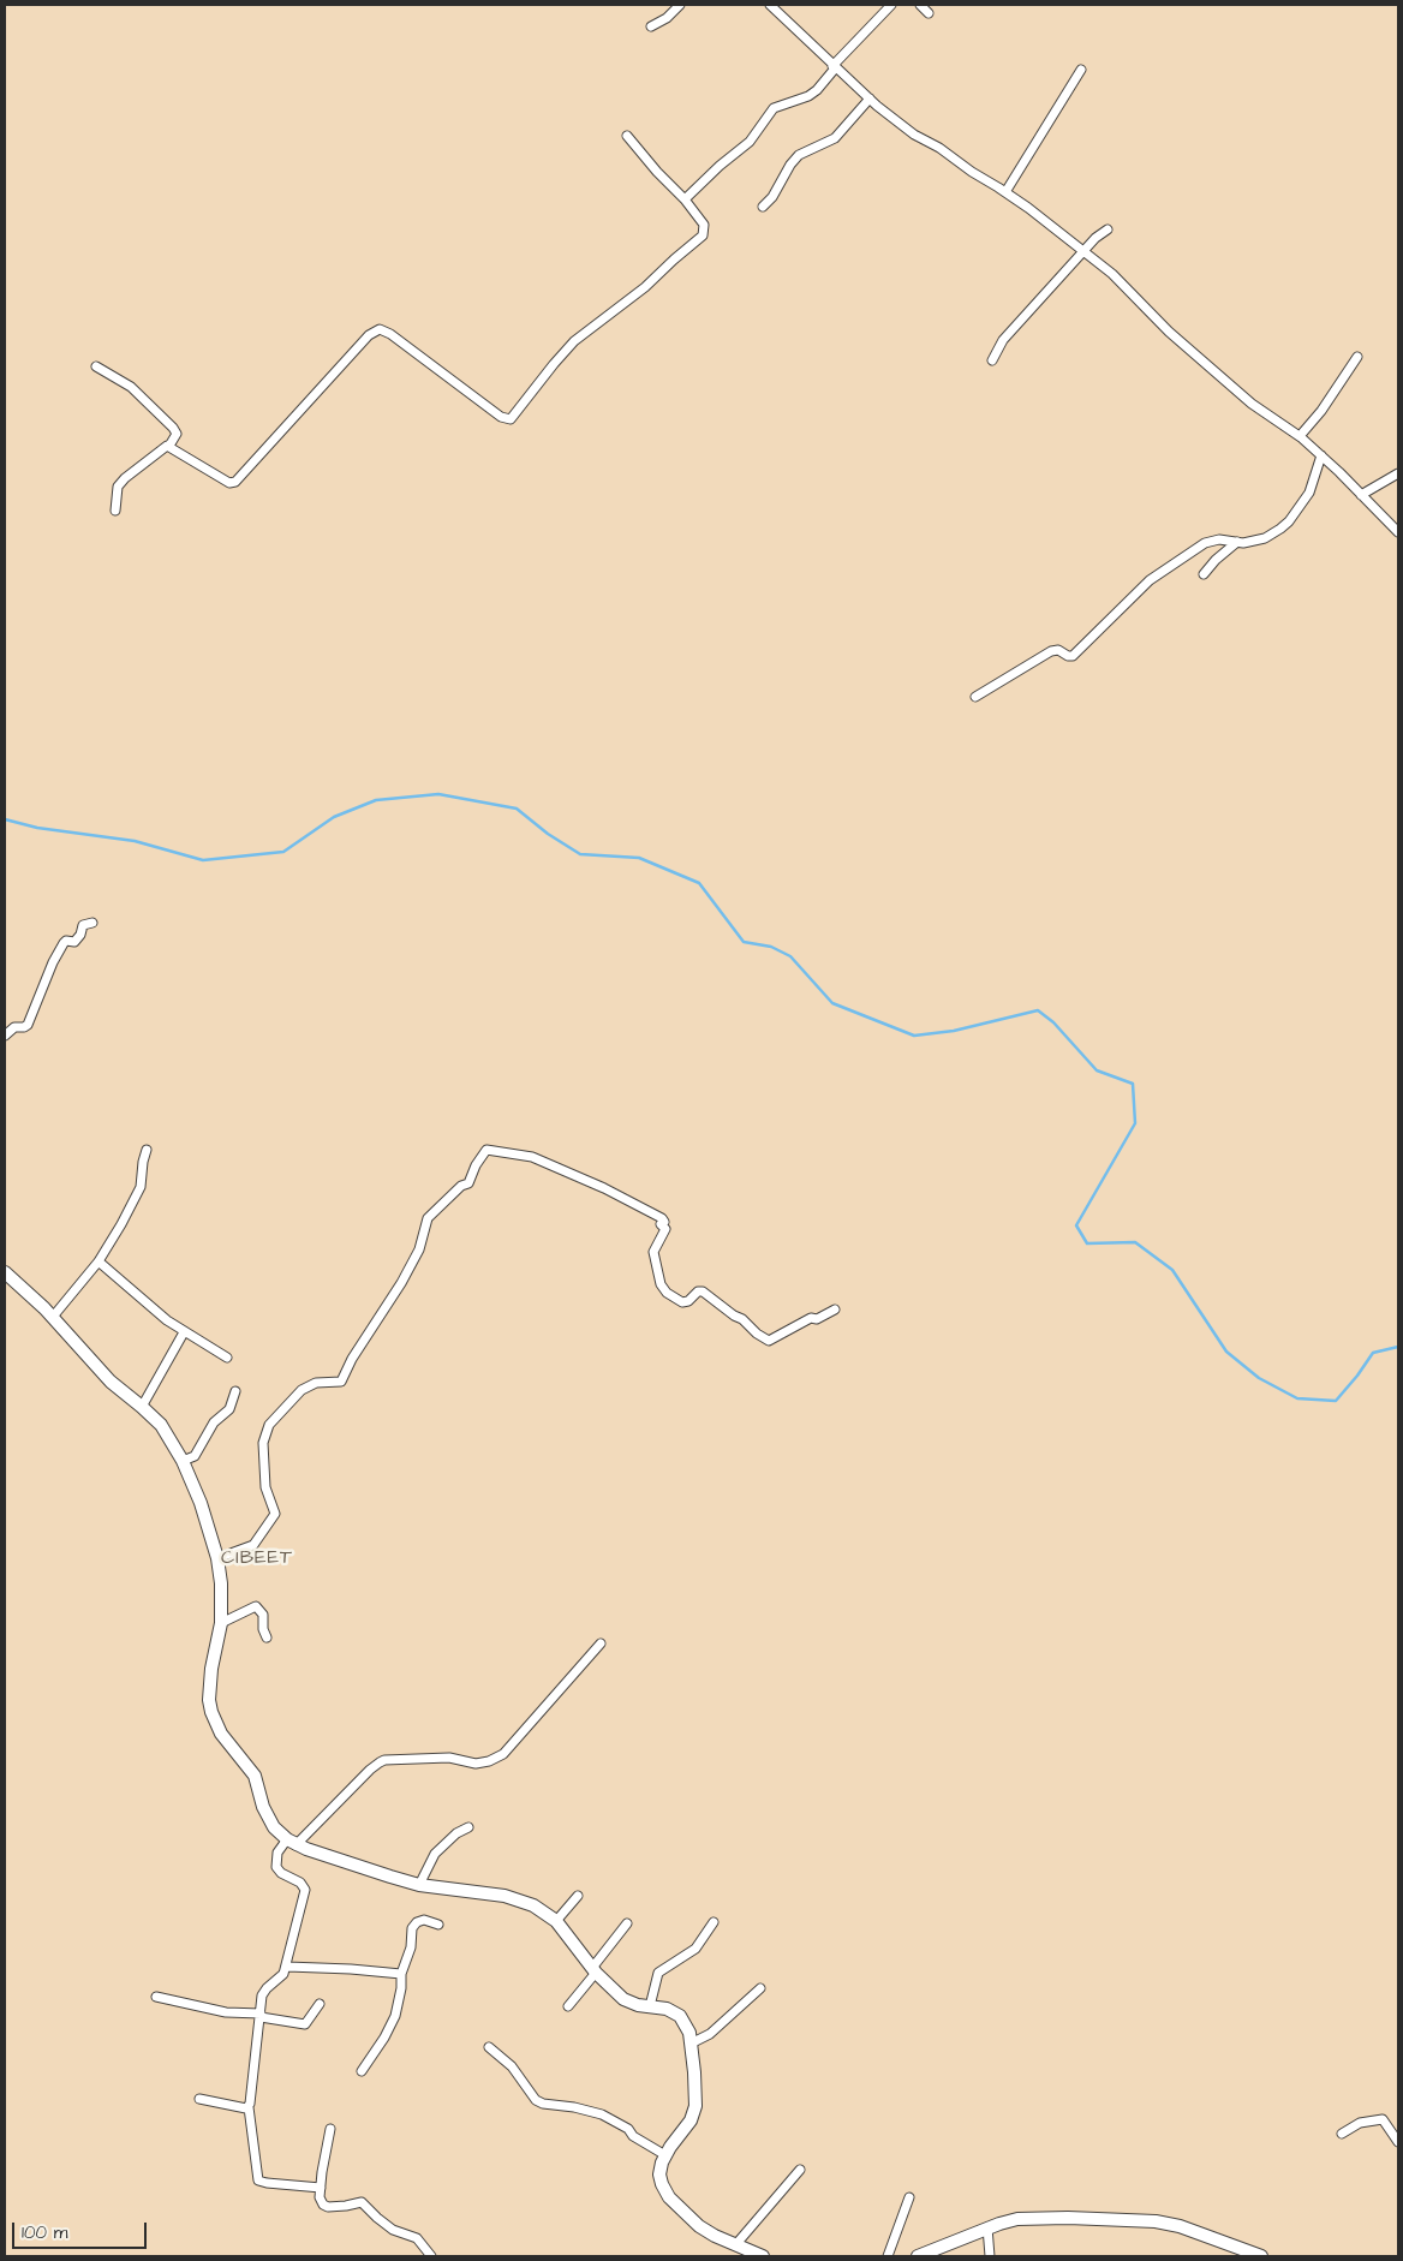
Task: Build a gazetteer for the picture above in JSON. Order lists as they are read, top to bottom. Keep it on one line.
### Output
{"districts":["CIBEET"],"scale_bar":"100 m"}
